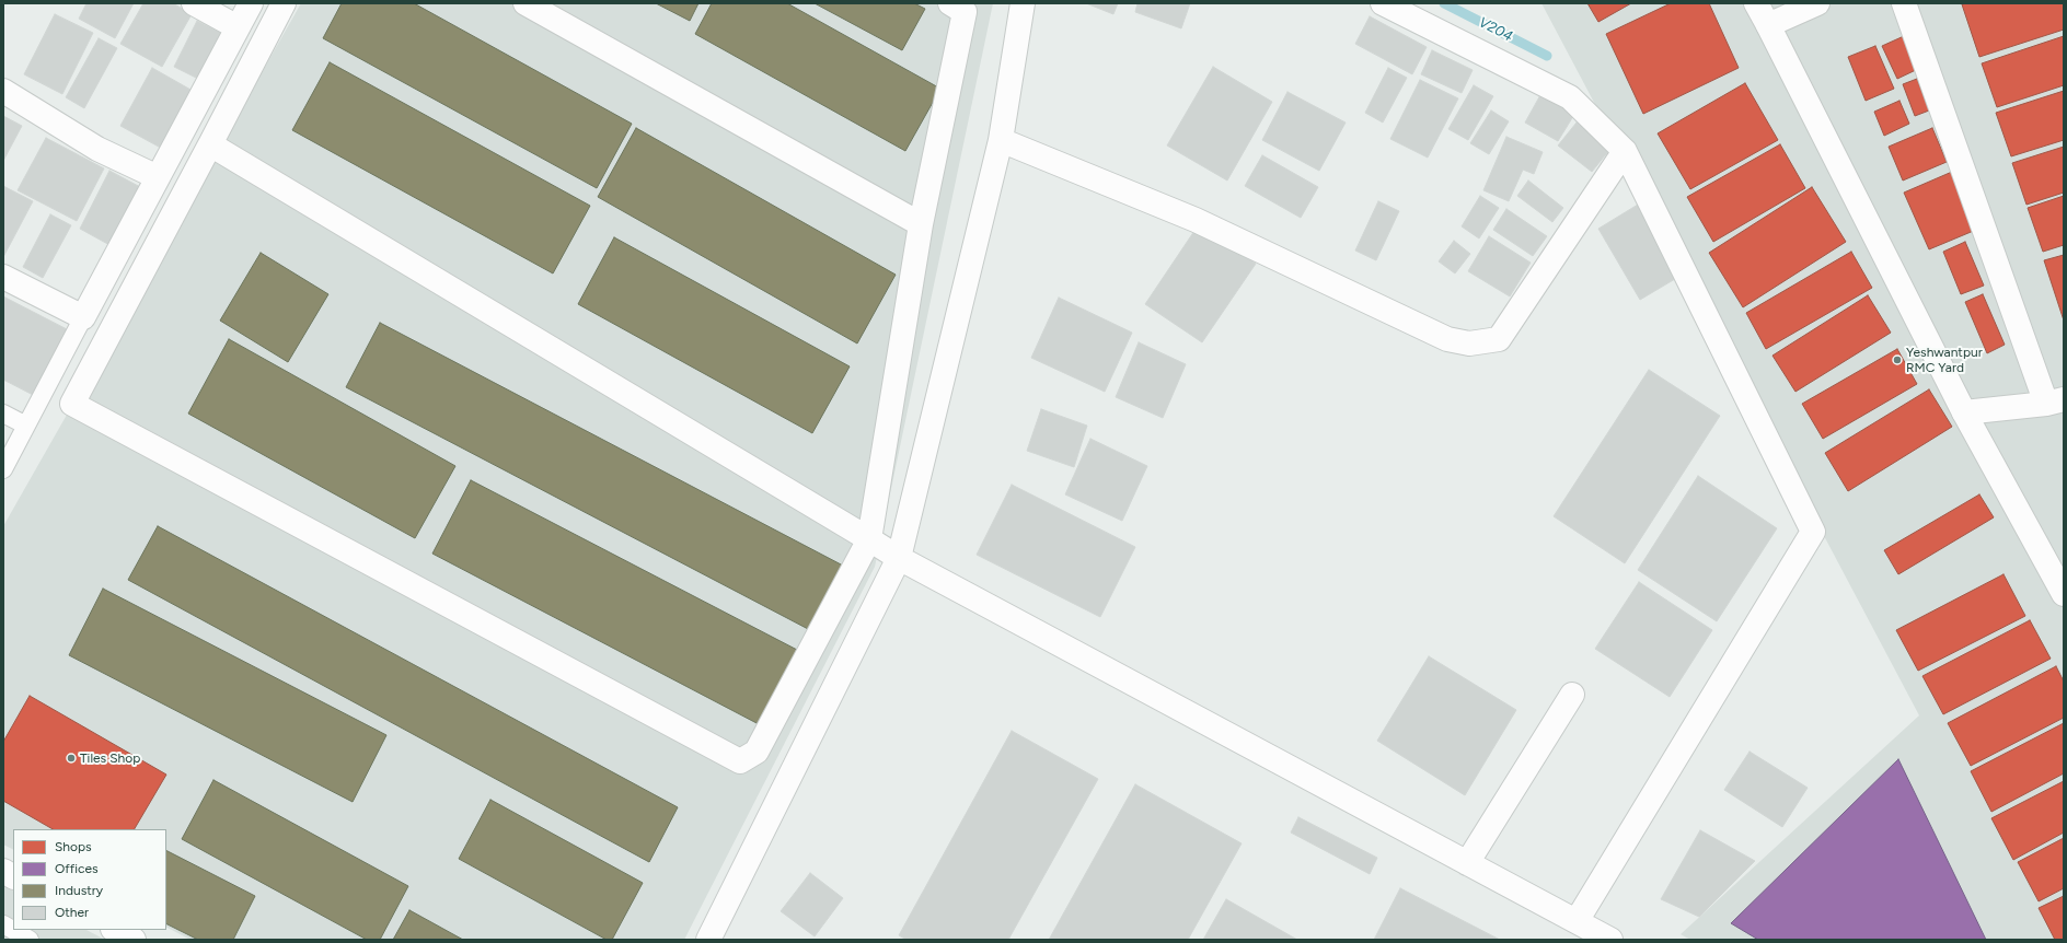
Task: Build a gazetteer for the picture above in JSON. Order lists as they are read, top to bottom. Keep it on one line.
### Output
{"water":["V204"],"places":["Yeshwantpur RMC Yard","Tiles Shop"],"legend":["Shops","Offices","Industry","Other"]}
